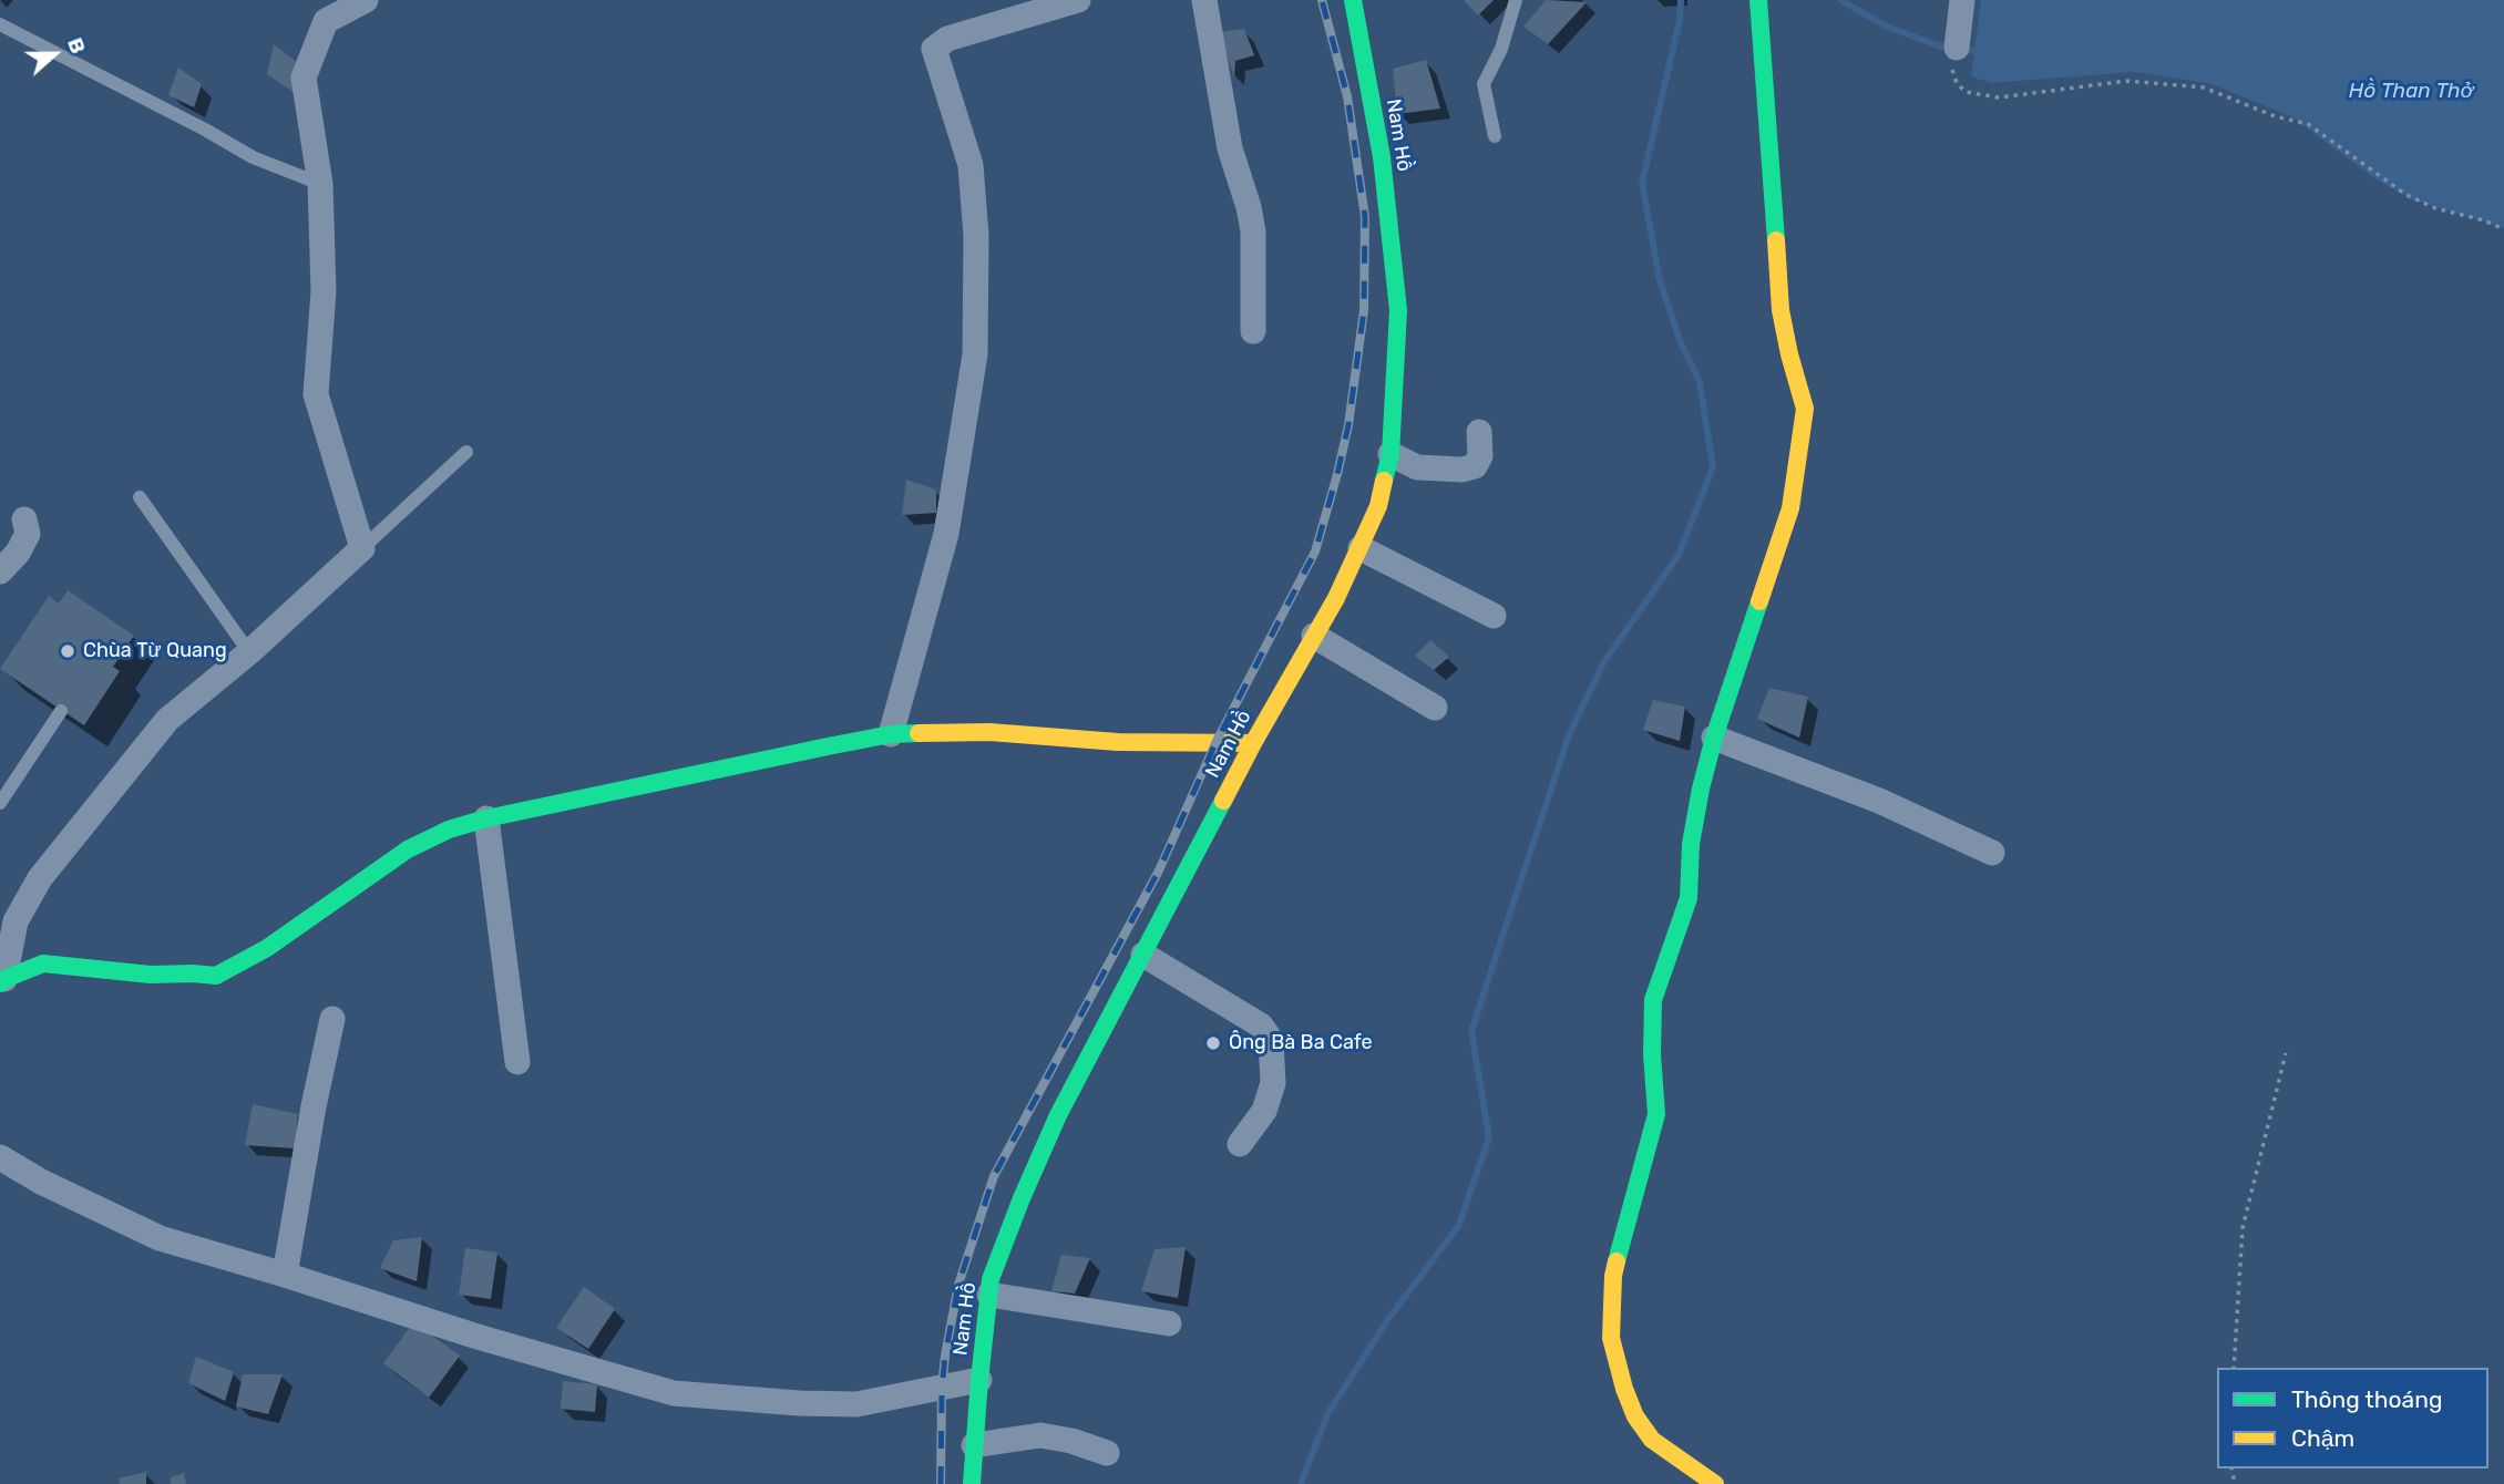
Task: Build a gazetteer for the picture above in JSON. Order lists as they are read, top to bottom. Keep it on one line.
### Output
{"streets":{"street":["Nam Hồ"]},"water":["Hồ Than Thở"],"places":["Chùa Từ Quang","Ông Bà Ba Cafe"],"legend":["Thông thoáng","Chậm"],"north":"right"}
